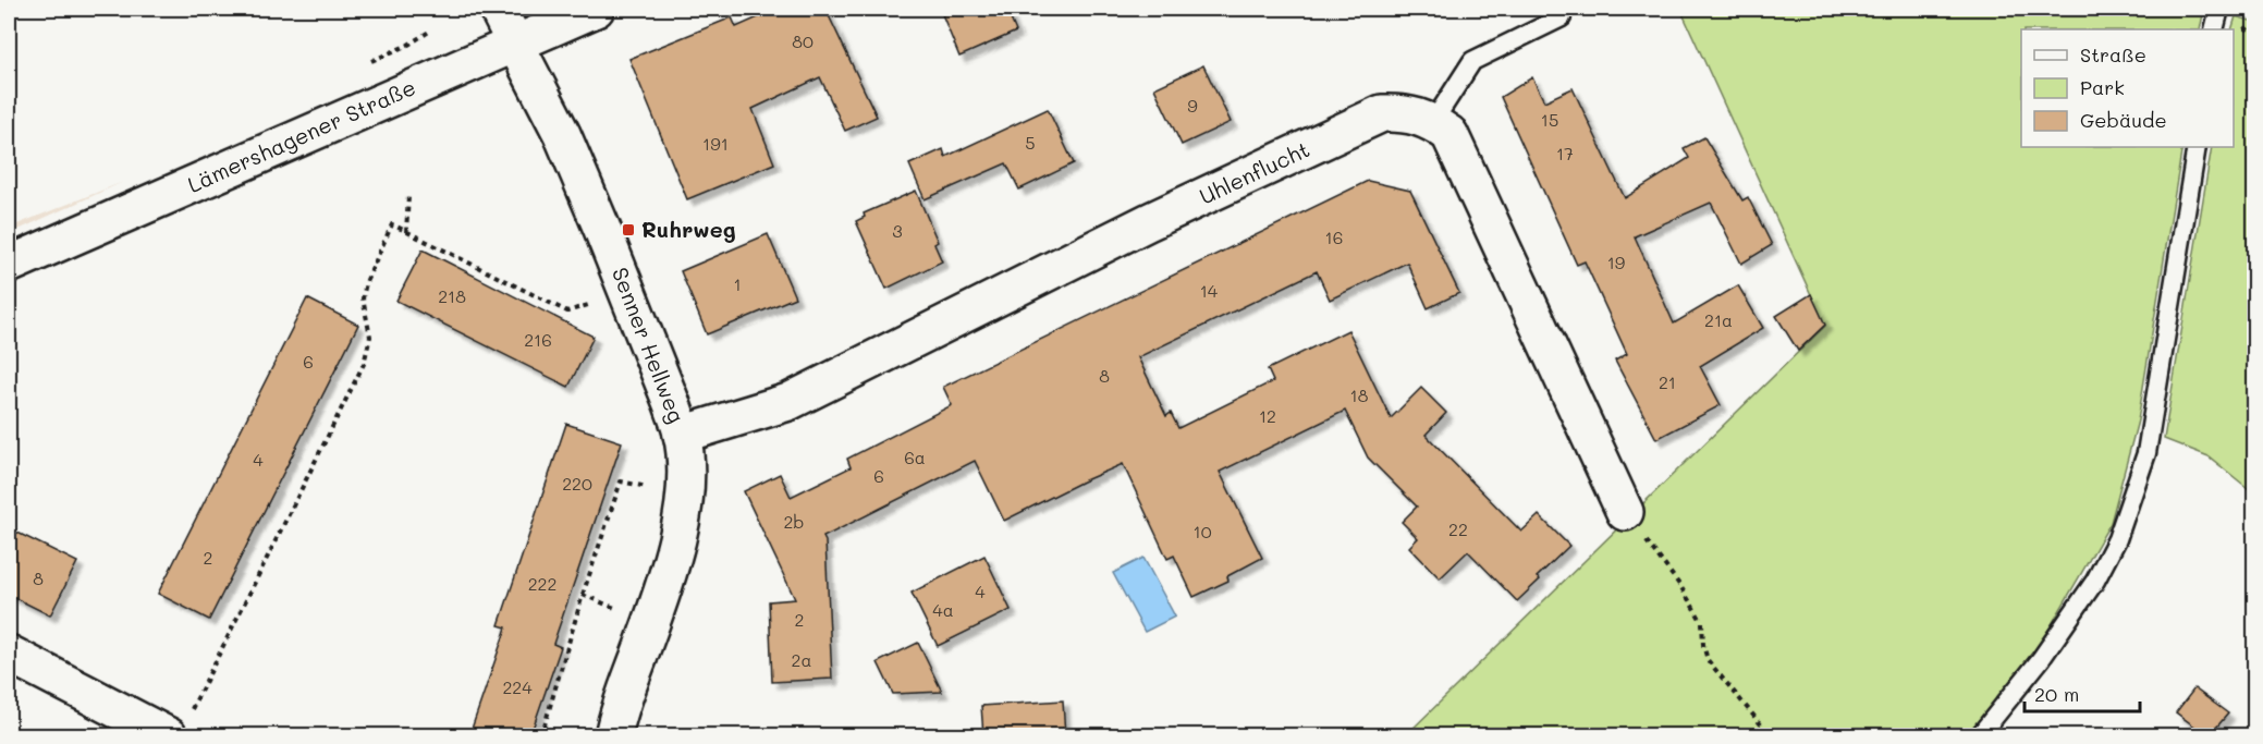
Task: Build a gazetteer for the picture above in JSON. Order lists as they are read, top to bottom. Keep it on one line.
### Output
{"streets":{"street":["Lämershagener Straße","Uhlenflucht","Senner Hellweg"]},"crossings":[["Lämershagener Straße","Senner Hellweg"],["Uhlenflucht","Senner Hellweg"]],"places":{"transit":["Ruhrweg"]},"house_numbers":["80","9","15","5","191","17","3","16","19","1","14","218","21a","216","6","8","21","18","12","6a","4","6","220","2b","22","10","2","8","222","4","4a","2","2a","224"],"legend":["Straße","Park","Gebäude"],"scale_bar":"20 m"}
